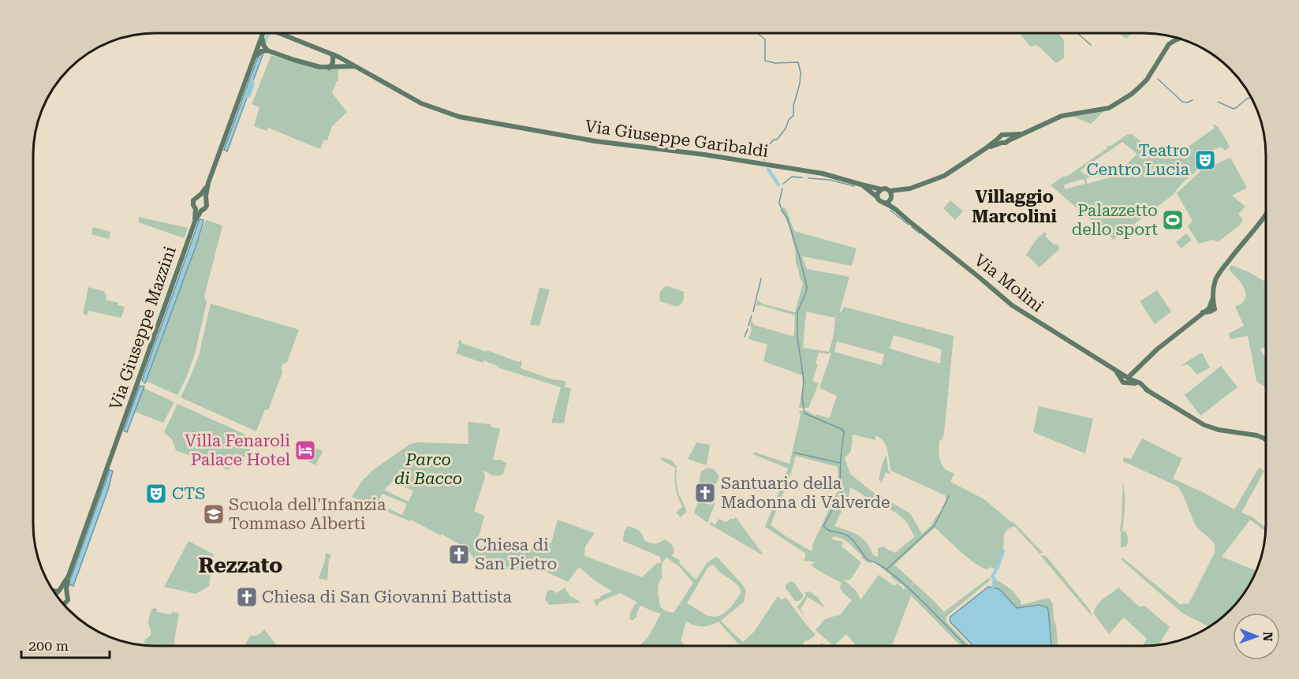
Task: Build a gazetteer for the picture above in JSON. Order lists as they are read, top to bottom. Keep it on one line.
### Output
{"streets":{"street":["Via Giuseppe Garibaldi","Via Molini","Via Giuseppe Mazzini"]},"crossings":[["Via Giuseppe Garibaldi","Via Molini"]],"districts":["Villaggio Marcolini","Rezzato"],"parks":["Parco di Bacco"],"places":{"theatre":["Teatro Centro Lucia","CTS"],"sports":["Palazzetto dello sport"],"hotel":["Villa Fenaroli Palace Hotel"],"church":["Santuario della Madonna di Valverde","Chiesa di San Pietro","Chiesa di San Giovanni Battista"],"school or university":["Scuola dell'Infanzia Tommaso Alberti"]},"scale_bar":"200 m","north":"right"}
